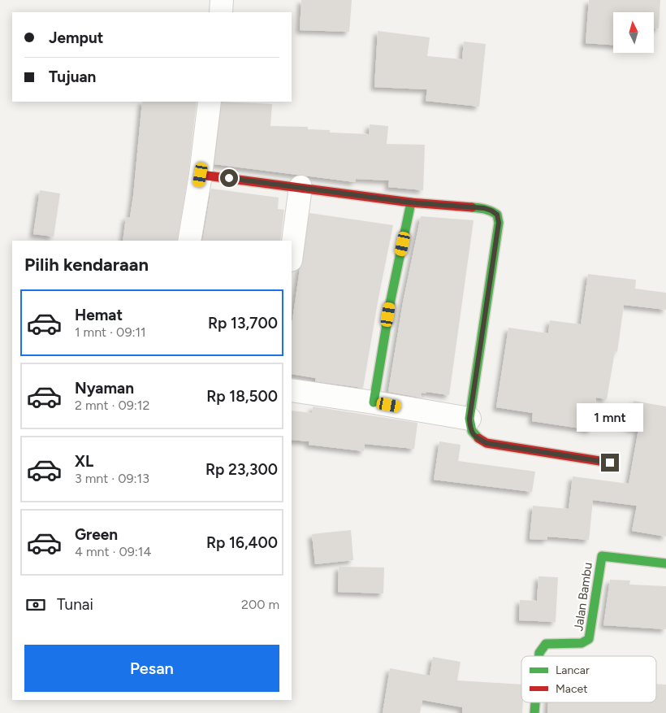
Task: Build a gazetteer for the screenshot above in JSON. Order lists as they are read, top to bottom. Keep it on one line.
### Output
{"streets":{"street":["Jalan Bambu"]},"legend":["Lancar","Macet"],"north":"top","page":{"banner":["Jemput","Tujuan"],"heading":"Pilih kendaraan","list":[{"name":"Hemat","note":"1 mnt · 09:11","value":"Rp 13,700"},{"name":"Nyaman","note":"2 mnt · 09:12","value":"Rp 18,500"},{"name":"XL","note":"3 mnt · 09:13","value":"Rp 23,300"},{"name":"Green","note":"4 mnt · 09:14","value":"Rp 16,400"}],"bubble":"1 mnt","pay":["Tunai","200 m"],"buttons":"Pesan"}}
